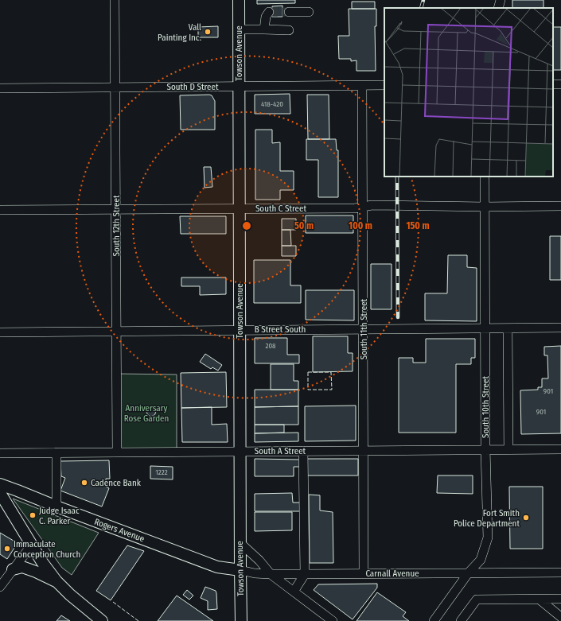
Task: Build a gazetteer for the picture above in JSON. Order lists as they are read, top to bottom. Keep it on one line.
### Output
{"streets":{"main road":["Towson Avenue","Rogers Avenue"],"street":["South D Street","South C Street","South 12th Street","B Street South","South 11th Street","South 10th Street","South A Street","Carnall Avenue"]},"crossings":[["Towson Avenue","South D Street"],["Towson Avenue","South C Street"],["Towson Avenue","B Street South"],["Towson Avenue","South A Street"],["Towson Avenue","Rogers Avenue"],["South D Street","South 12th Street"],["South D Street","South 11th Street"],["South C Street","South 12th Street"],["South C Street","South 11th Street"],["South C Street","South 10th Street"],["South 12th Street","B Street South"],["South 12th Street","South A Street"],["B Street South","South 11th Street"],["B Street South","South 10th Street"],["South 11th Street","South A Street"],["South 11th Street","Carnall Avenue"],["South 10th Street","South A Street"],["South 10th Street","Carnall Avenue"]],"parks":["Anniversary Rose Garden"],"places":["Vall Painting Inc.","Cadence Bank","Judge Isaac C. Parker","Fort Smith Police Department","Immaculate Conception Church"],"house_numbers":["418-420","208","901","901","1222"],"rings":["50 m","100 m","150 m"]}
